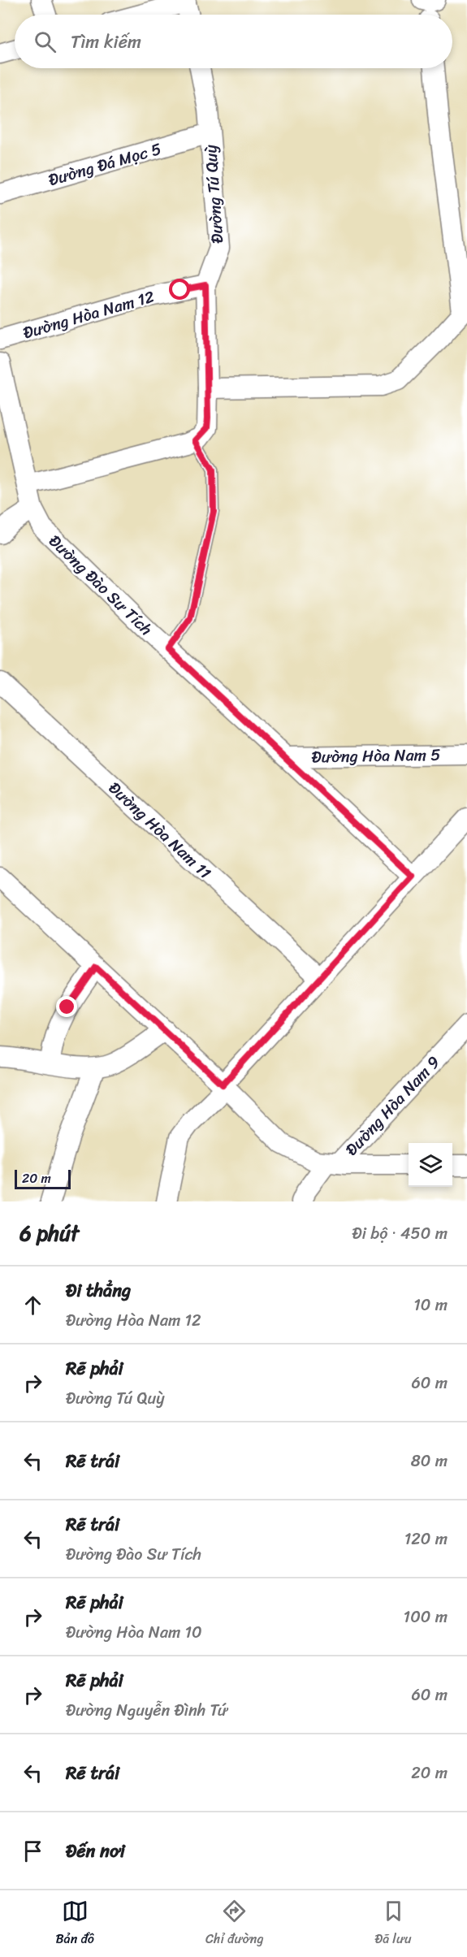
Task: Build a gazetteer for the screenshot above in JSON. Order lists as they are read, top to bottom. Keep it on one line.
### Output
{"streets":{"street":["Đường Đá Mọc 5","Đường Tú Quỳ","Đường Hòa Nam 12","Đường Đào Sư Tích","Đường Hòa Nam 5","Đường Hòa Nam 11","Đường Hòa Nam 9"]},"crossings":[["Đường Đá Mọc 5","Đường Tú Quỳ"],["Đường Tú Quỳ","Đường Hòa Nam 12"],["Đường Đào Sư Tích","Đường Hòa Nam 5"]],"scale_bar":"20 m","page":{"search":"Tìm kiếm","scale":"20 m","heading":["6 phút","Đi bộ · 450 m"],"list":[["Đi thẳng","Đường Hòa Nam 12","10 m"],["Rẽ phải","Đường Tú Quỳ","60 m"],["Rẽ trái","80 m"],["Rẽ trái","Đường Đào Sư Tích","120 m"],["Rẽ phải","Đường Hòa Nam 10","100 m"],["Rẽ phải","Đường Nguyễn Đình Tứ","60 m"],["Rẽ trái","20 m"],"Đến nơi"],"nav":["Bản đồ","Chỉ đường","Đã lưu"]}}
